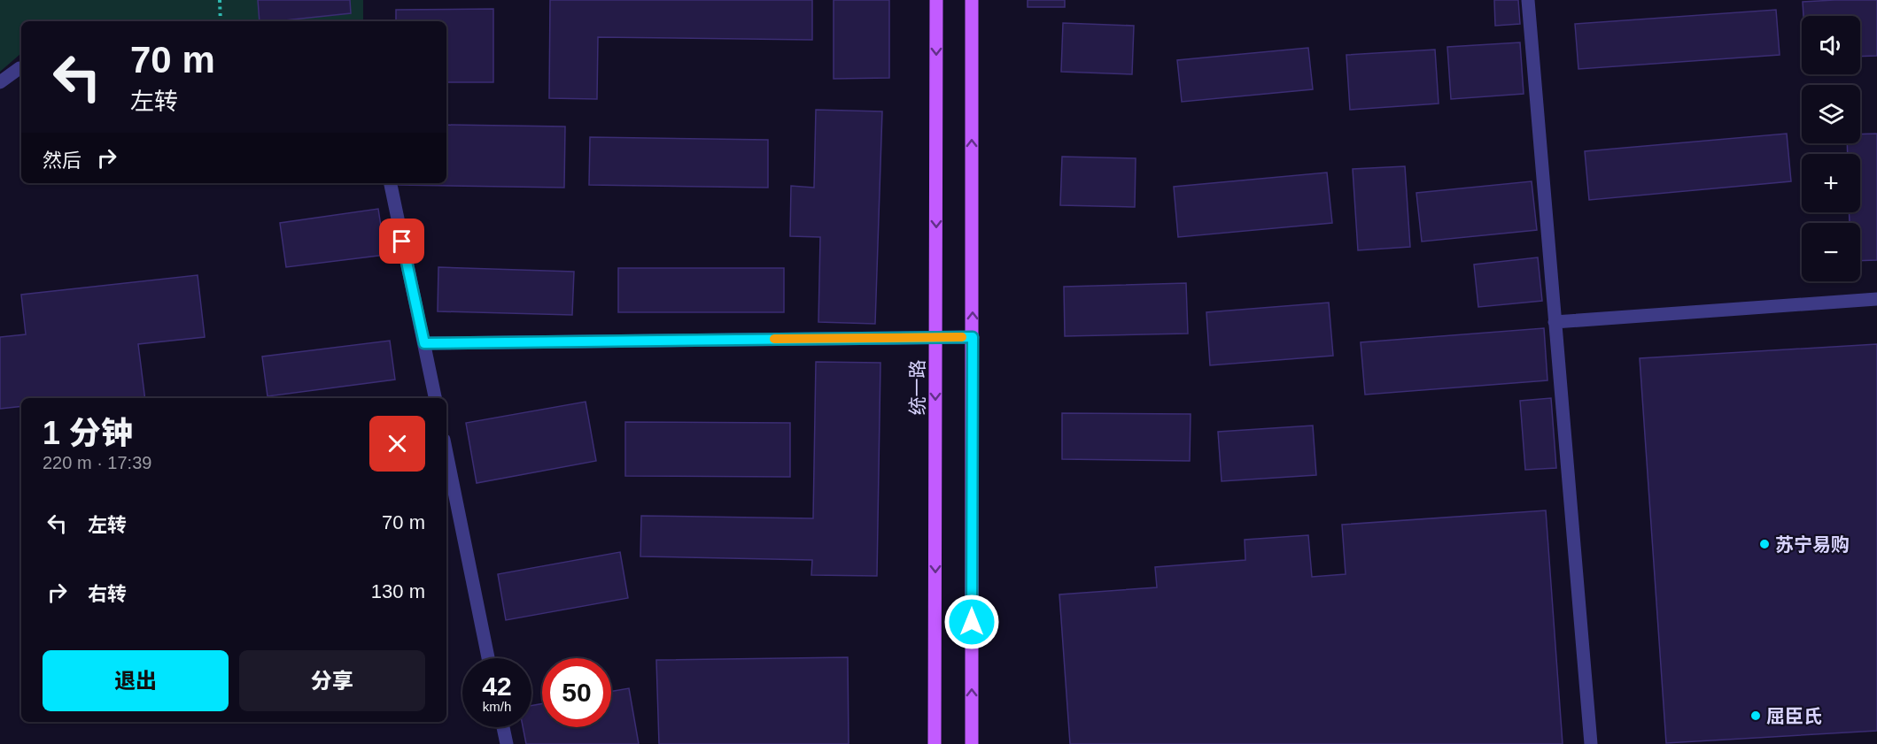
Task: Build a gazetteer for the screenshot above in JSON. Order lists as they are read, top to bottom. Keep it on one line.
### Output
{"streets":{"main road":["统一路"]},"places":["苏宁易购","屈臣氏"],"page":{"map_buttons":["+","−"],"turn":["70 m","左转"],"then":"然后","heading":["1 分钟","220 m · 17:39"],"list":[{"name":"左转","value":"70 m"},{"name":"右转","value":"130 m"}],"buttons":["退出","分享"],"speed":"42 km/h","limit":"50"}}
